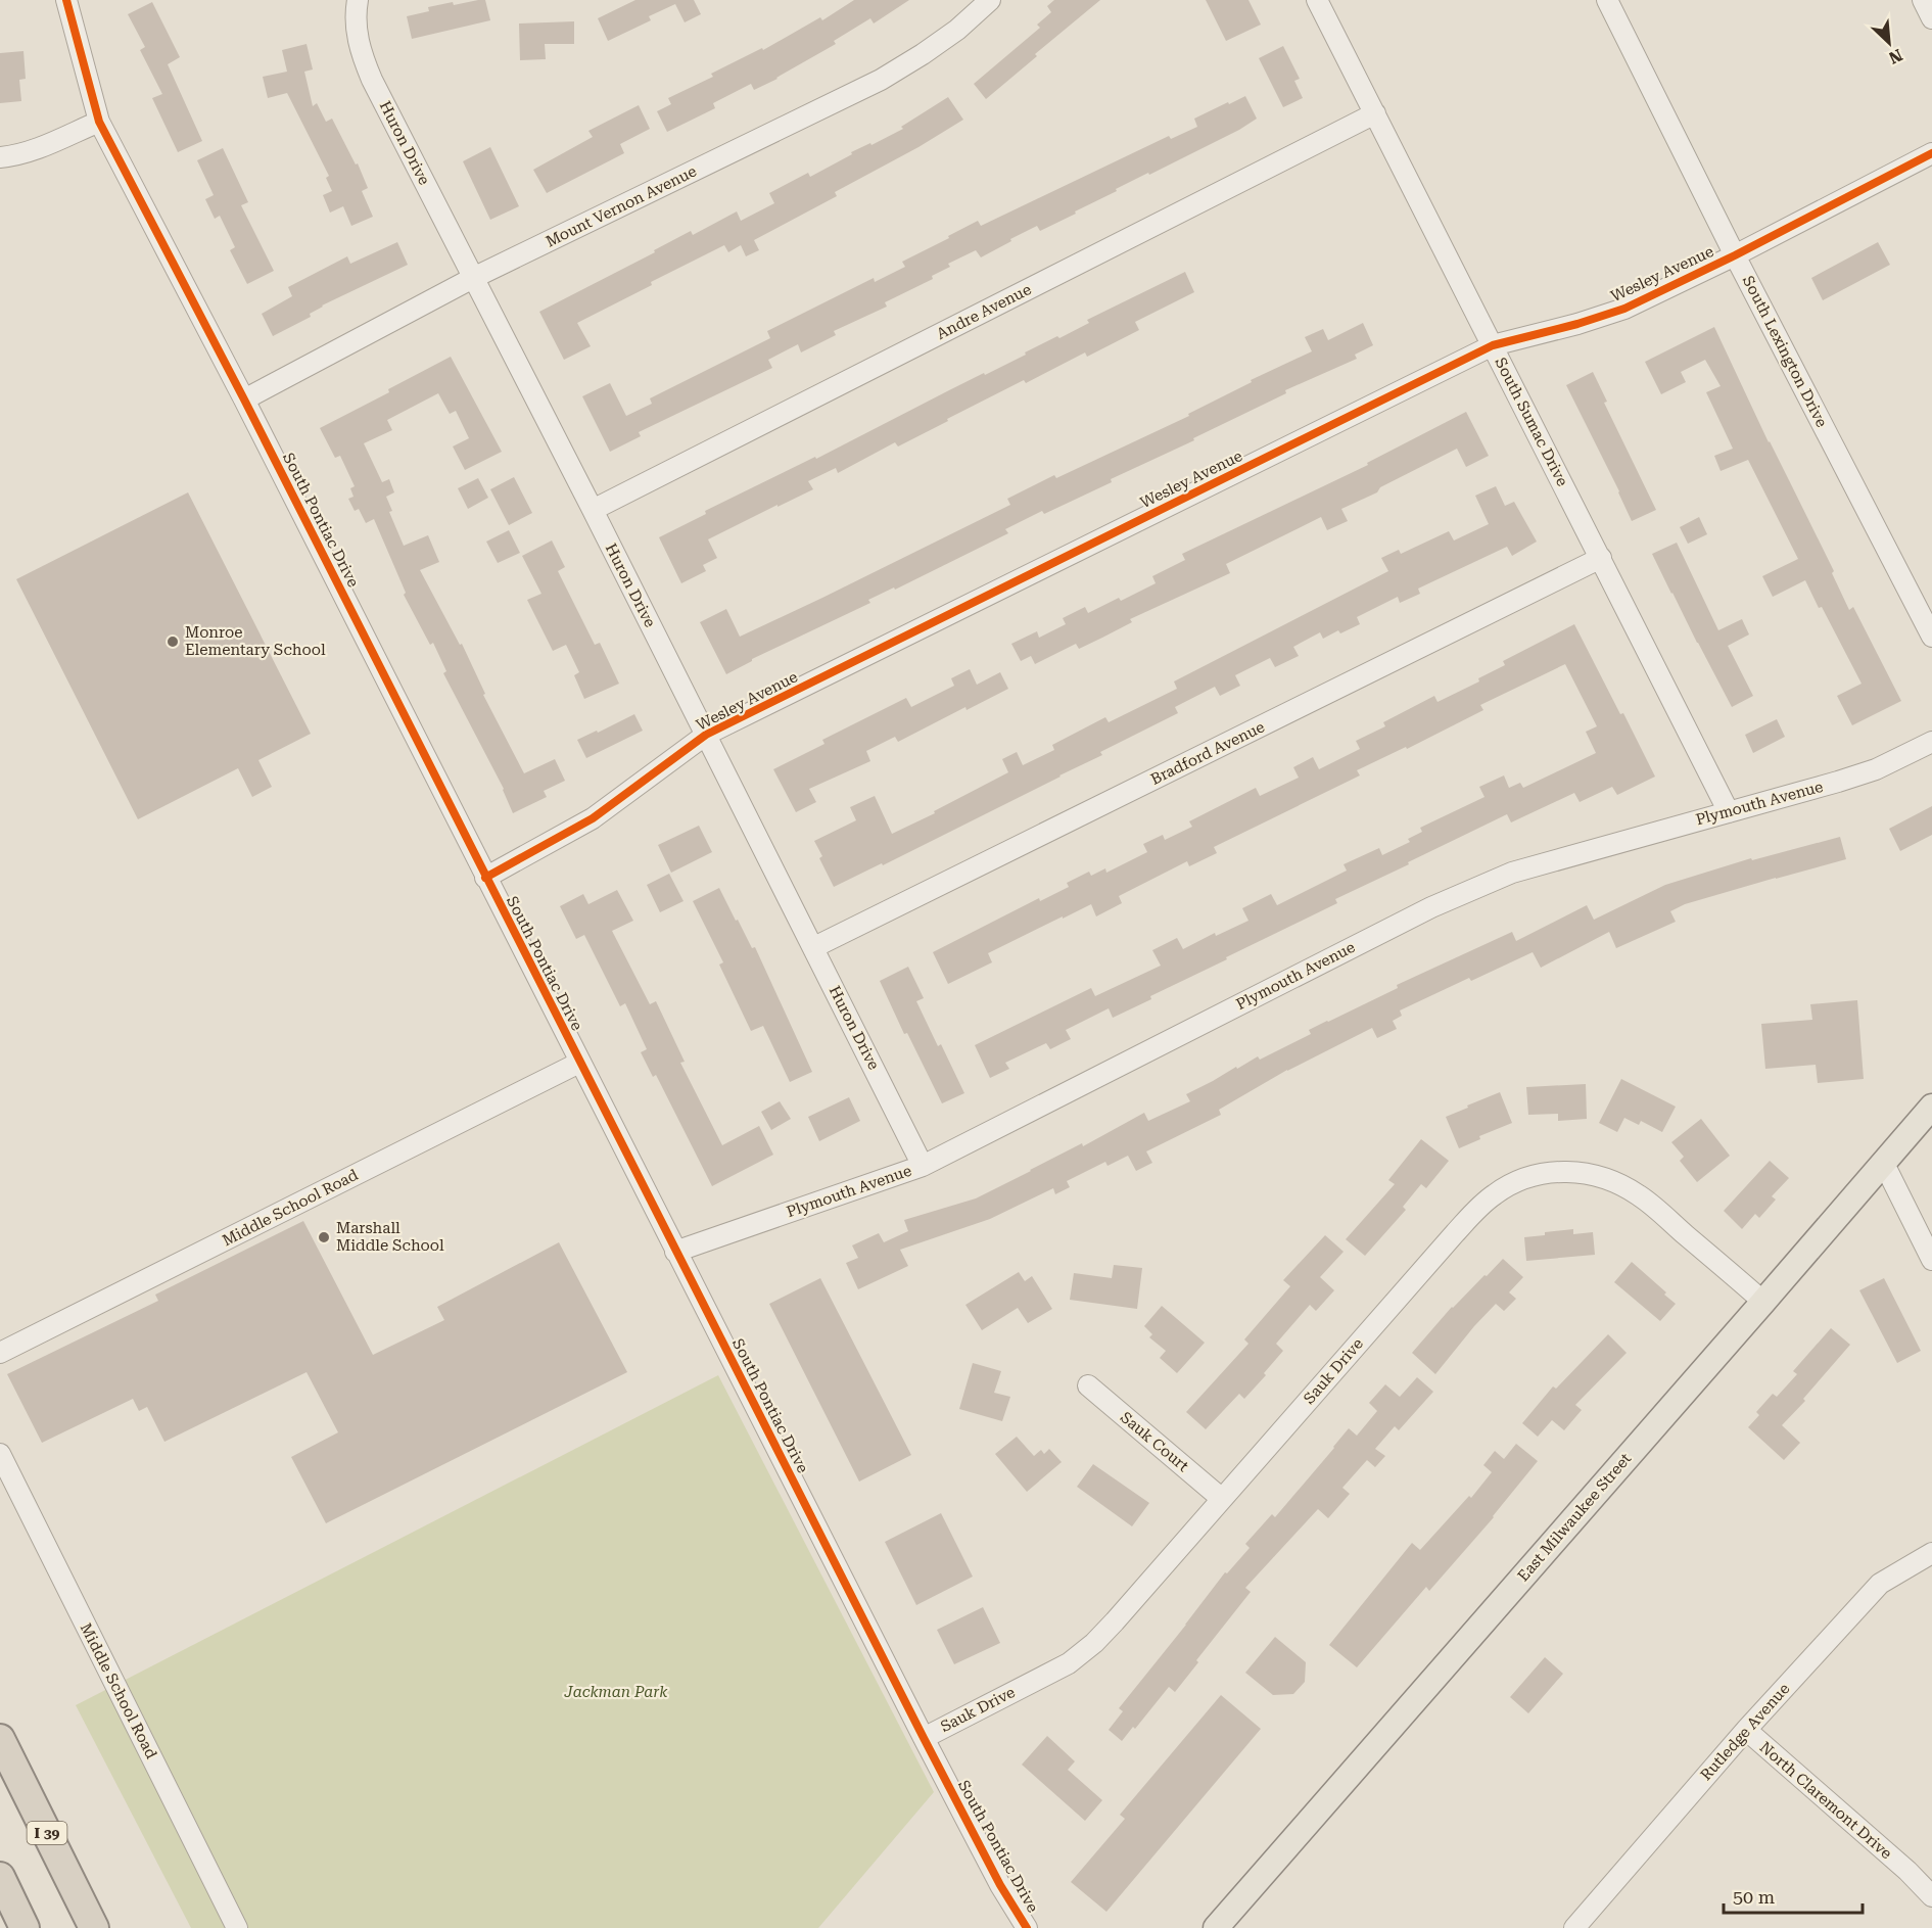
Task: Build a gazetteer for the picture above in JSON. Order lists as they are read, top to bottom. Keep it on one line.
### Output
{"streets":{"highway":["I 39"],"main road":["East Milwaukee Street"],"street":["Huron Drive","Mount Vernon Avenue","Wesley Avenue","Andre Avenue","South Lexington Drive","South Sumac Drive","South Pontiac Drive","Bradford Avenue","Plymouth Avenue","Middle School Road","Sauk Drive","Sauk Court","Rutledge Avenue","North Claremont Drive"]},"crossings":[["Huron Drive","Mount Vernon Avenue"],["Huron Drive","Wesley Avenue"],["Huron Drive","Andre Avenue"],["Huron Drive","Bradford Avenue"],["Huron Drive","Plymouth Avenue"],["Mount Vernon Avenue","South Pontiac Drive"],["Wesley Avenue","South Lexington Drive"],["Wesley Avenue","South Sumac Drive"],["Wesley Avenue","South Pontiac Drive"],["Andre Avenue","South Sumac Drive"],["South Sumac Drive","Bradford Avenue"],["South Sumac Drive","Plymouth Avenue"],["South Pontiac Drive","Plymouth Avenue"],["South Pontiac Drive","Middle School Road"],["South Pontiac Drive","Sauk Drive"],["Sauk Drive","Sauk Court"],["Sauk Drive","East Milwaukee Street"],["Rutledge Avenue","North Claremont Drive"]],"parks":["Jackman Park"],"places":["Monroe Elementary School","Marshall Middle School"],"scale_bar":"50 m","north":"bottom right"}
